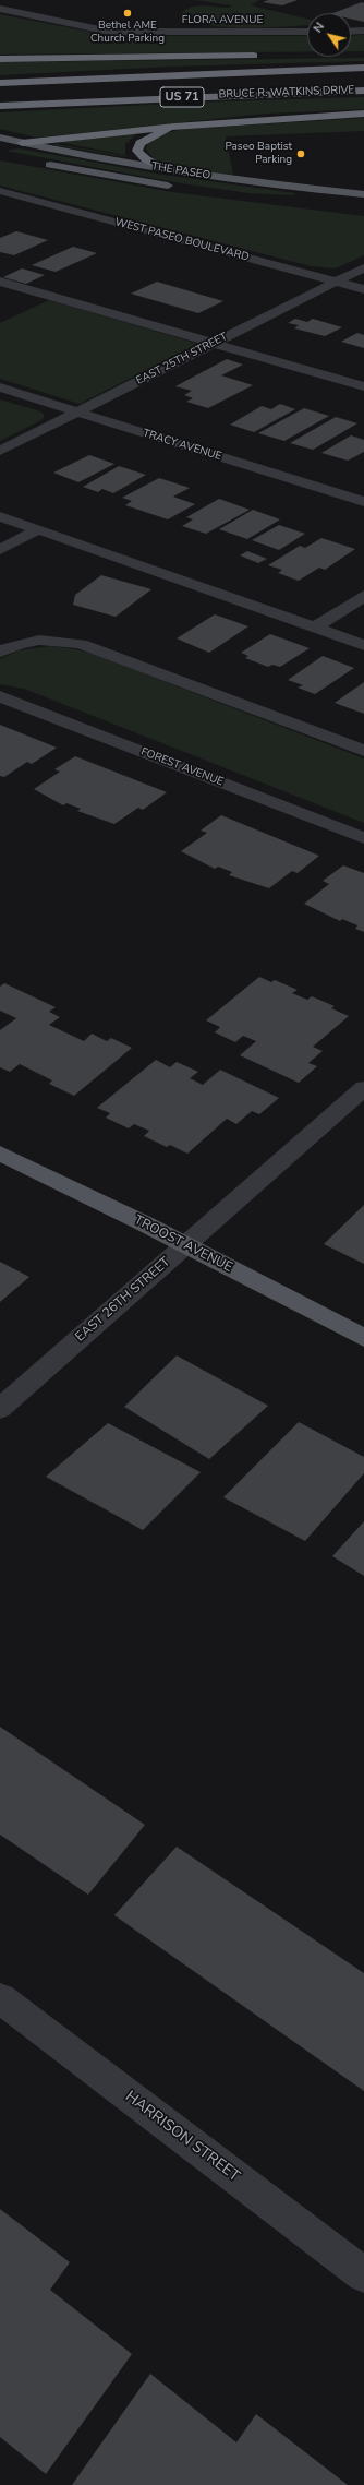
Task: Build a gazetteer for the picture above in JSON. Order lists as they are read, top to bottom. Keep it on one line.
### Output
{"streets":{"highway":["BRUCE R. WATKINS DRIVE","US 71"],"main road":["THE PASEO","TROOST AVENUE"],"street":["FLORA AVENUE","WEST PASEO BOULEVARD","EAST 25TH STREET","TRACY AVENUE","FOREST AVENUE","EAST 26TH STREET","HARRISON STREET"]},"crossings":[["WEST PASEO BOULEVARD","EAST 25TH STREET"],["EAST 25TH STREET","TRACY AVENUE"],["TROOST AVENUE","EAST 26TH STREET"]],"places":["Bethel AME Church Parking","Paseo Baptist Parking"],"north":"top left"}
